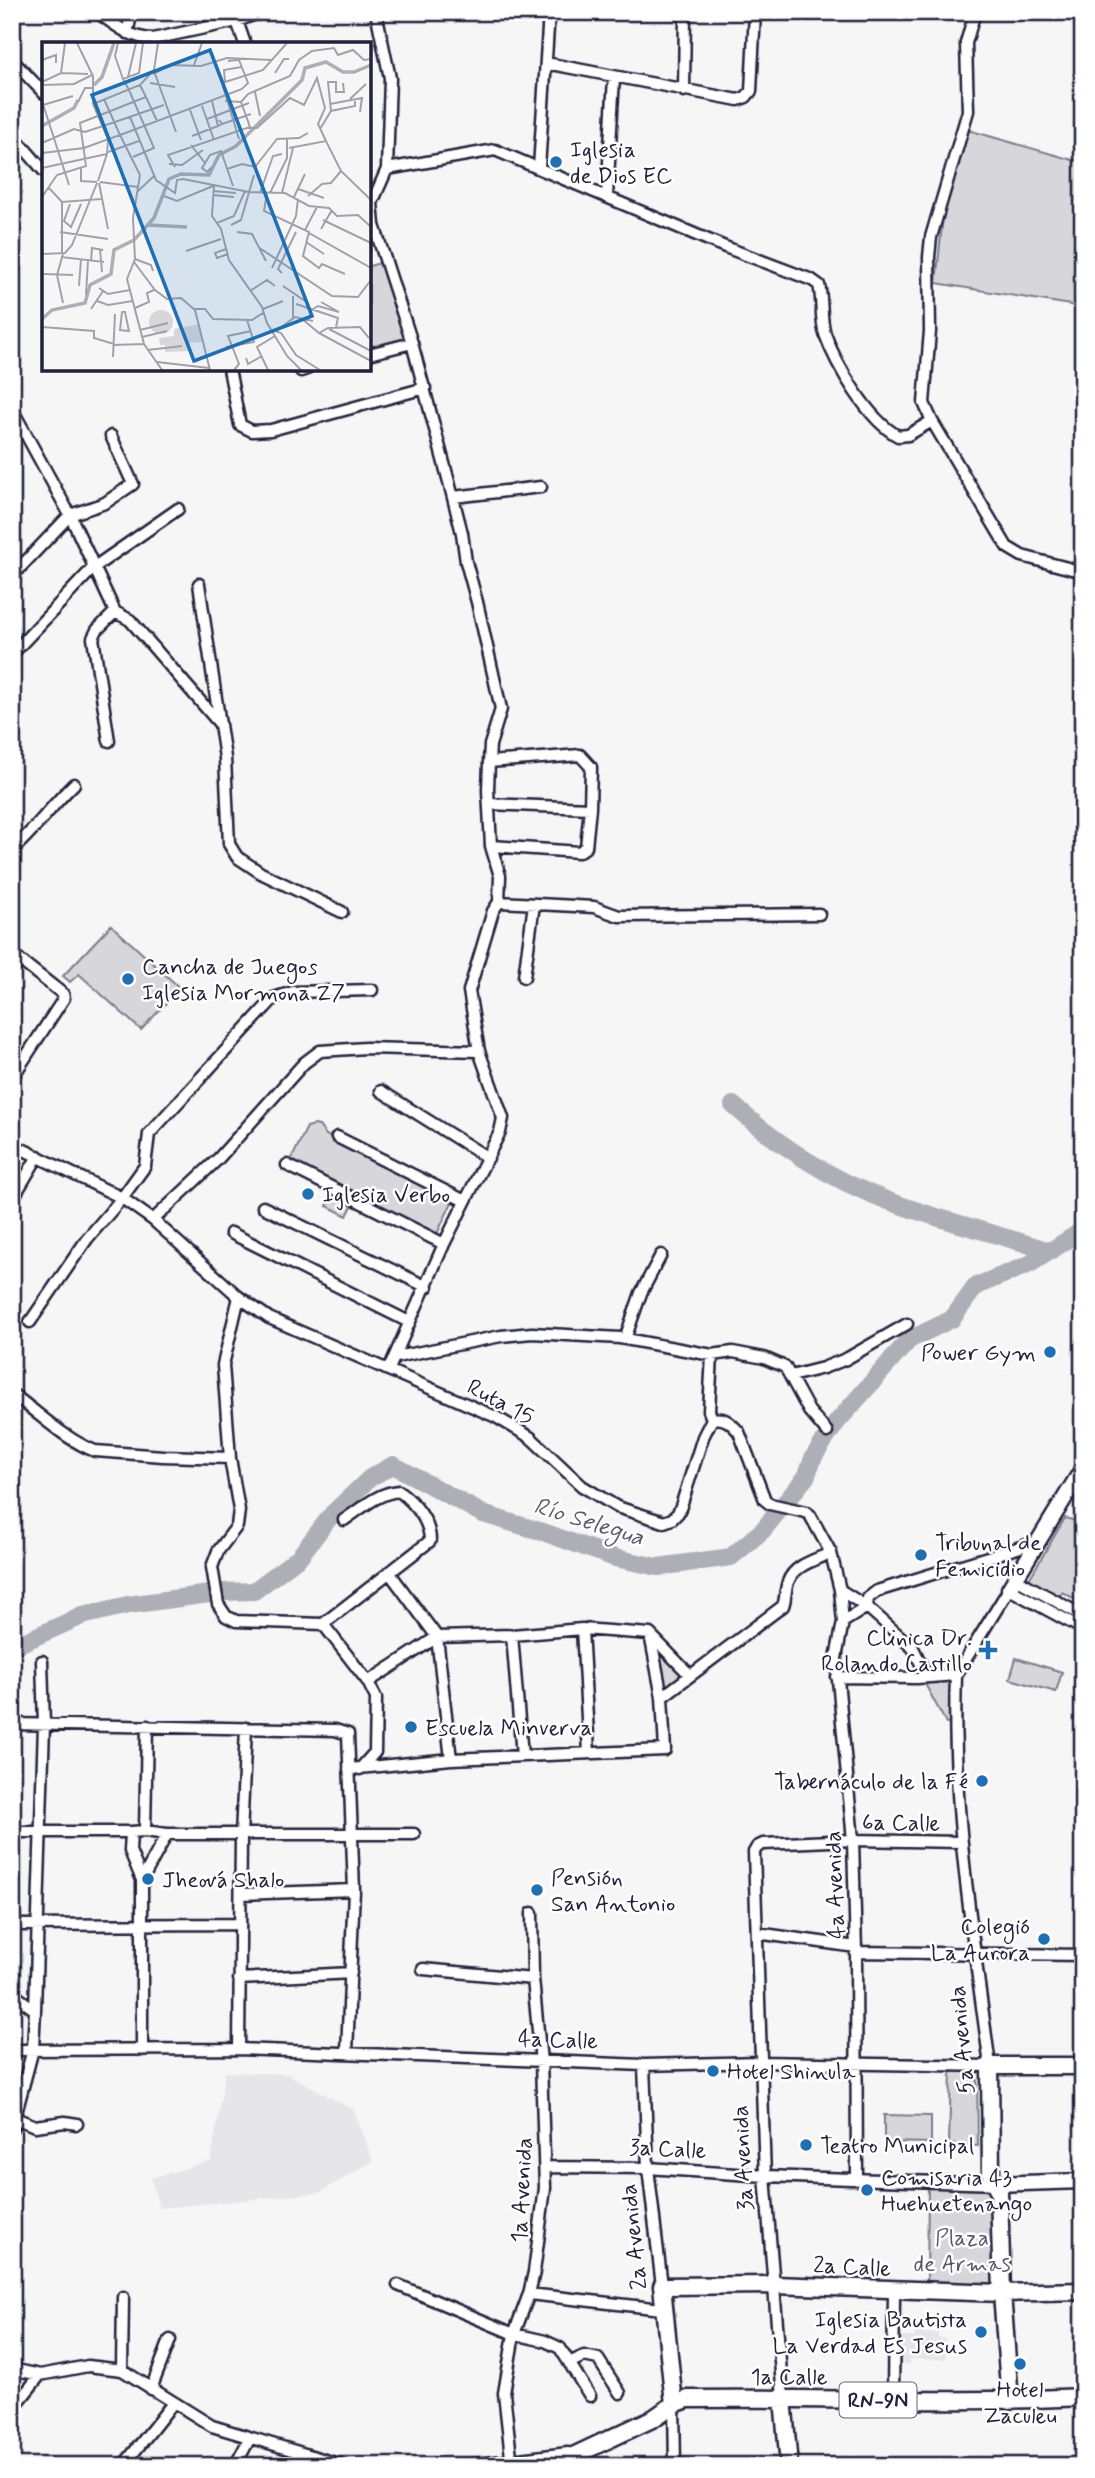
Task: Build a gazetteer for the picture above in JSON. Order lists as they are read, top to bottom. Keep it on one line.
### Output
{"streets":{"main road":["4a Calle","5a Avenida","3a Avenida","2a Avenida","2a Calle","1a Calle","RN-9N"],"street":["Ruta 15","6a Calle","4a Avenida","3a Calle","1a Avenida"]},"crossings":[["6a Calle","4a Avenida"],["6a Calle","5a Avenida"],["6a Calle","3a Avenida"],["4a Avenida","4a Calle"],["4a Avenida","3a Calle"],["4a Calle","5a Avenida"],["4a Calle","3a Avenida"],["4a Calle","1a Avenida"],["4a Calle","2a Avenida"],["5a Avenida","3a Calle"],["5a Avenida","2a Calle"],["5a Avenida","1a Calle"],["3a Calle","3a Avenida"],["3a Calle","1a Avenida"],["3a Calle","2a Avenida"],["3a Avenida","2a Calle"],["3a Avenida","1a Calle"],["2a Avenida","2a Calle"],["2a Avenida","1a Calle"]],"water":["Río Selegua"],"parks":["Plaza de Armas"],"places":{"other":["Iglesia de Dios EC","Cancha de Juegos Iglesia Mormona Z7","Iglesia Verbo","Power Gym","Tribunal de Femicidio","Escuela Minverva","Tabernáculo de la Fé","Jheová Shalo","Pensión San Antonio","Colegió La Aurora","Hotel Shinula","Teatro Municipal","Comisaria 43 Huehuetenango","Iglesia Bautista La Verdad Es Jesus","Hotel Zaculeu"],"health":["Clinica Dr. Rolando Castillo"]}}
